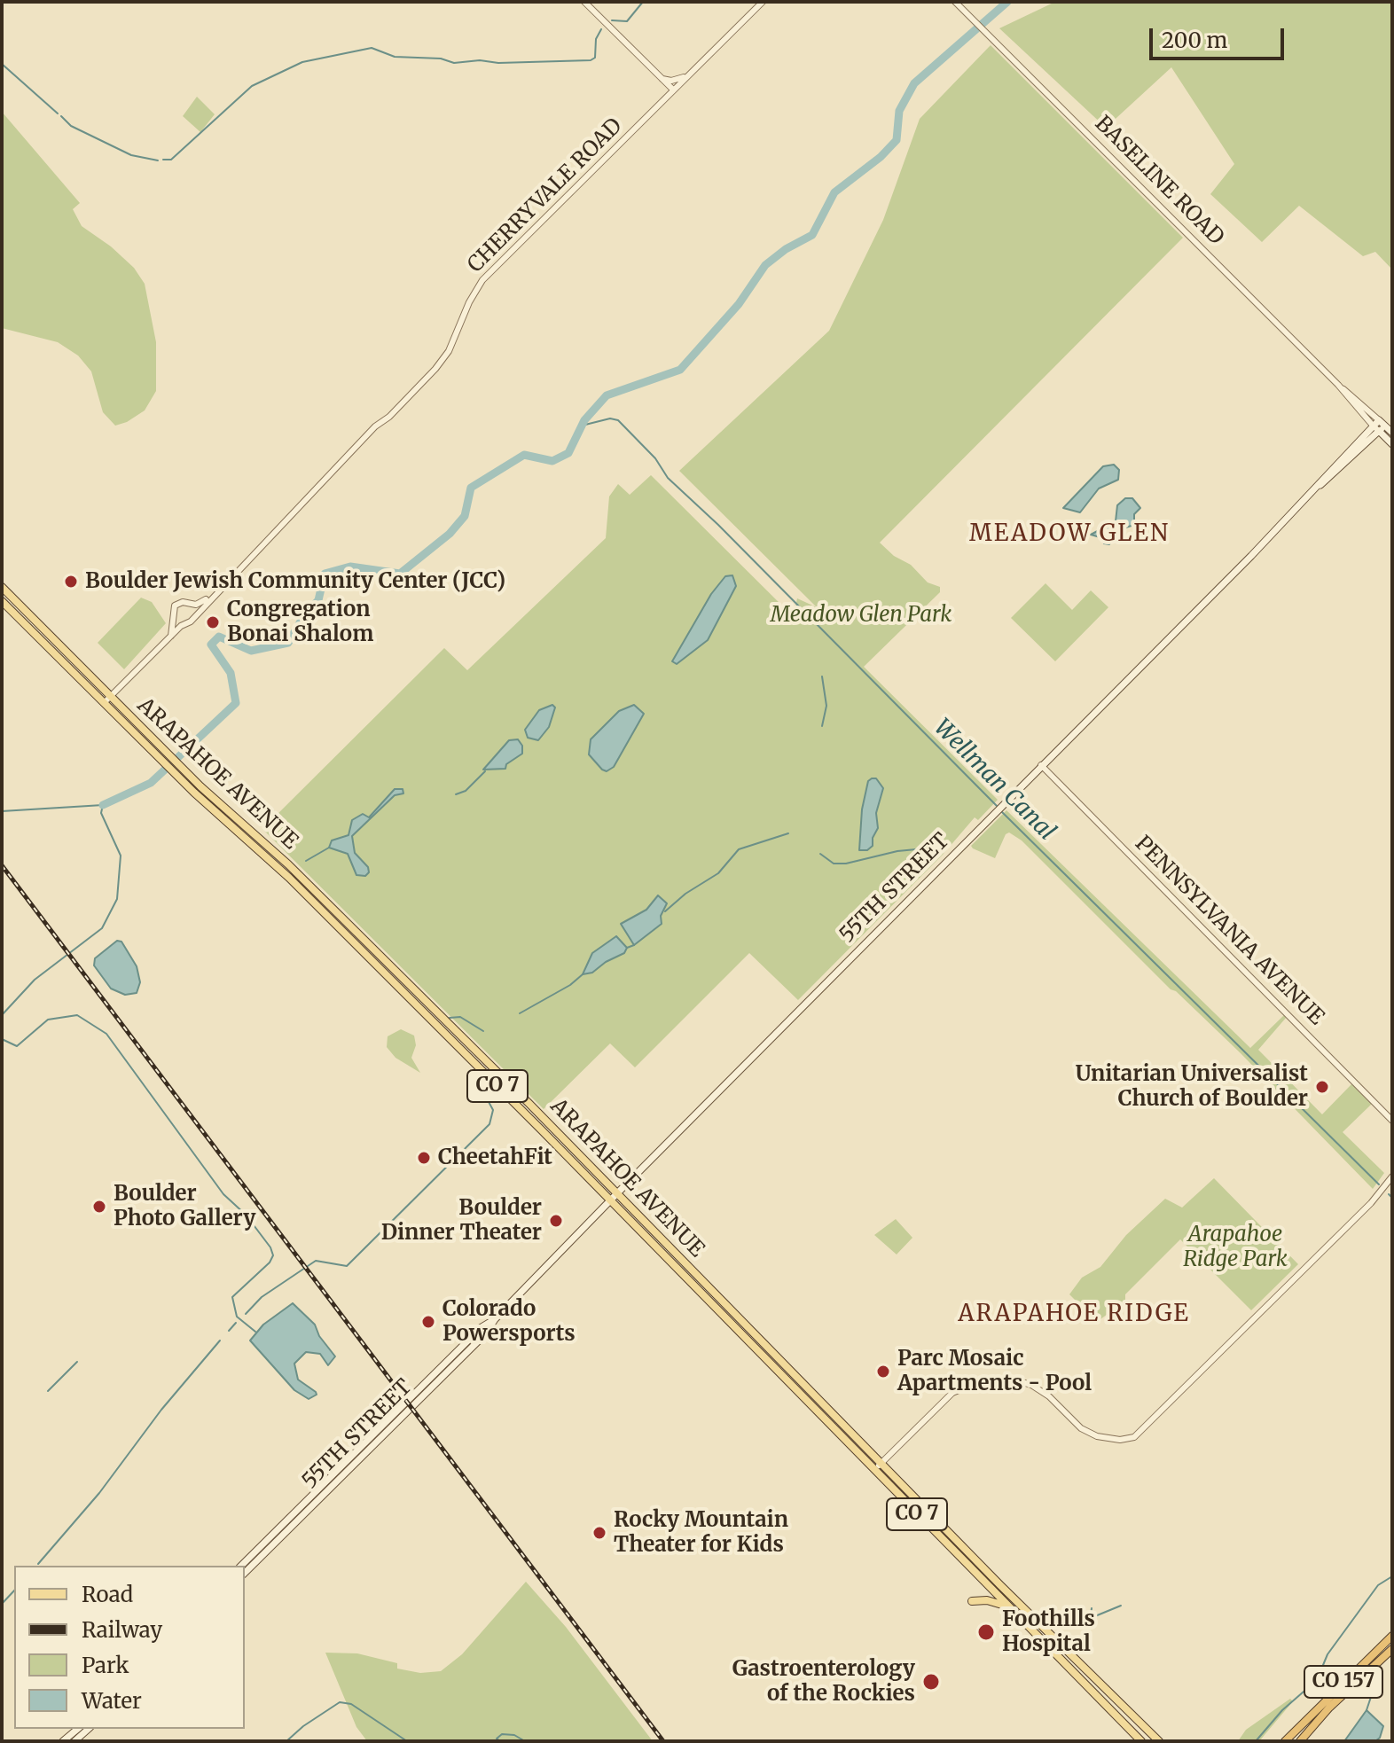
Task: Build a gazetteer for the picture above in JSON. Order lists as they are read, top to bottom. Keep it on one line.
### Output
{"streets":{"highway":["CO 157"],"main road":["BASELINE ROAD","ARAPAHOE AVENUE","55TH STREET","CO 7"],"street":["CHERRYVALE ROAD","PENNSYLVANIA AVENUE"]},"crossings":[["BASELINE ROAD","55TH STREET"],["ARAPAHOE AVENUE","55TH STREET"],["55TH STREET","PENNSYLVANIA AVENUE"]],"districts":["MEADOW GLEN","ARAPAHOE RIDGE"],"water":["Wellman Canal"],"parks":["Meadow Glen Park","Arapahoe Ridge Park"],"places":["Boulder Jewish Community Center (JCC)","Congregation Bonai Shalom","Unitarian Universalist Church of Boulder","CheetahFit","Boulder Photo Gallery","Boulder Dinner Theater","Colorado Powersports","Parc Mosaic Apartments - Pool","Rocky Mountain Theater for Kids","Foothills Hospital","Gastroenterology of the Rockies"],"legend":["Road","Railway","Park","Water"],"scale_bar":"200 m"}
